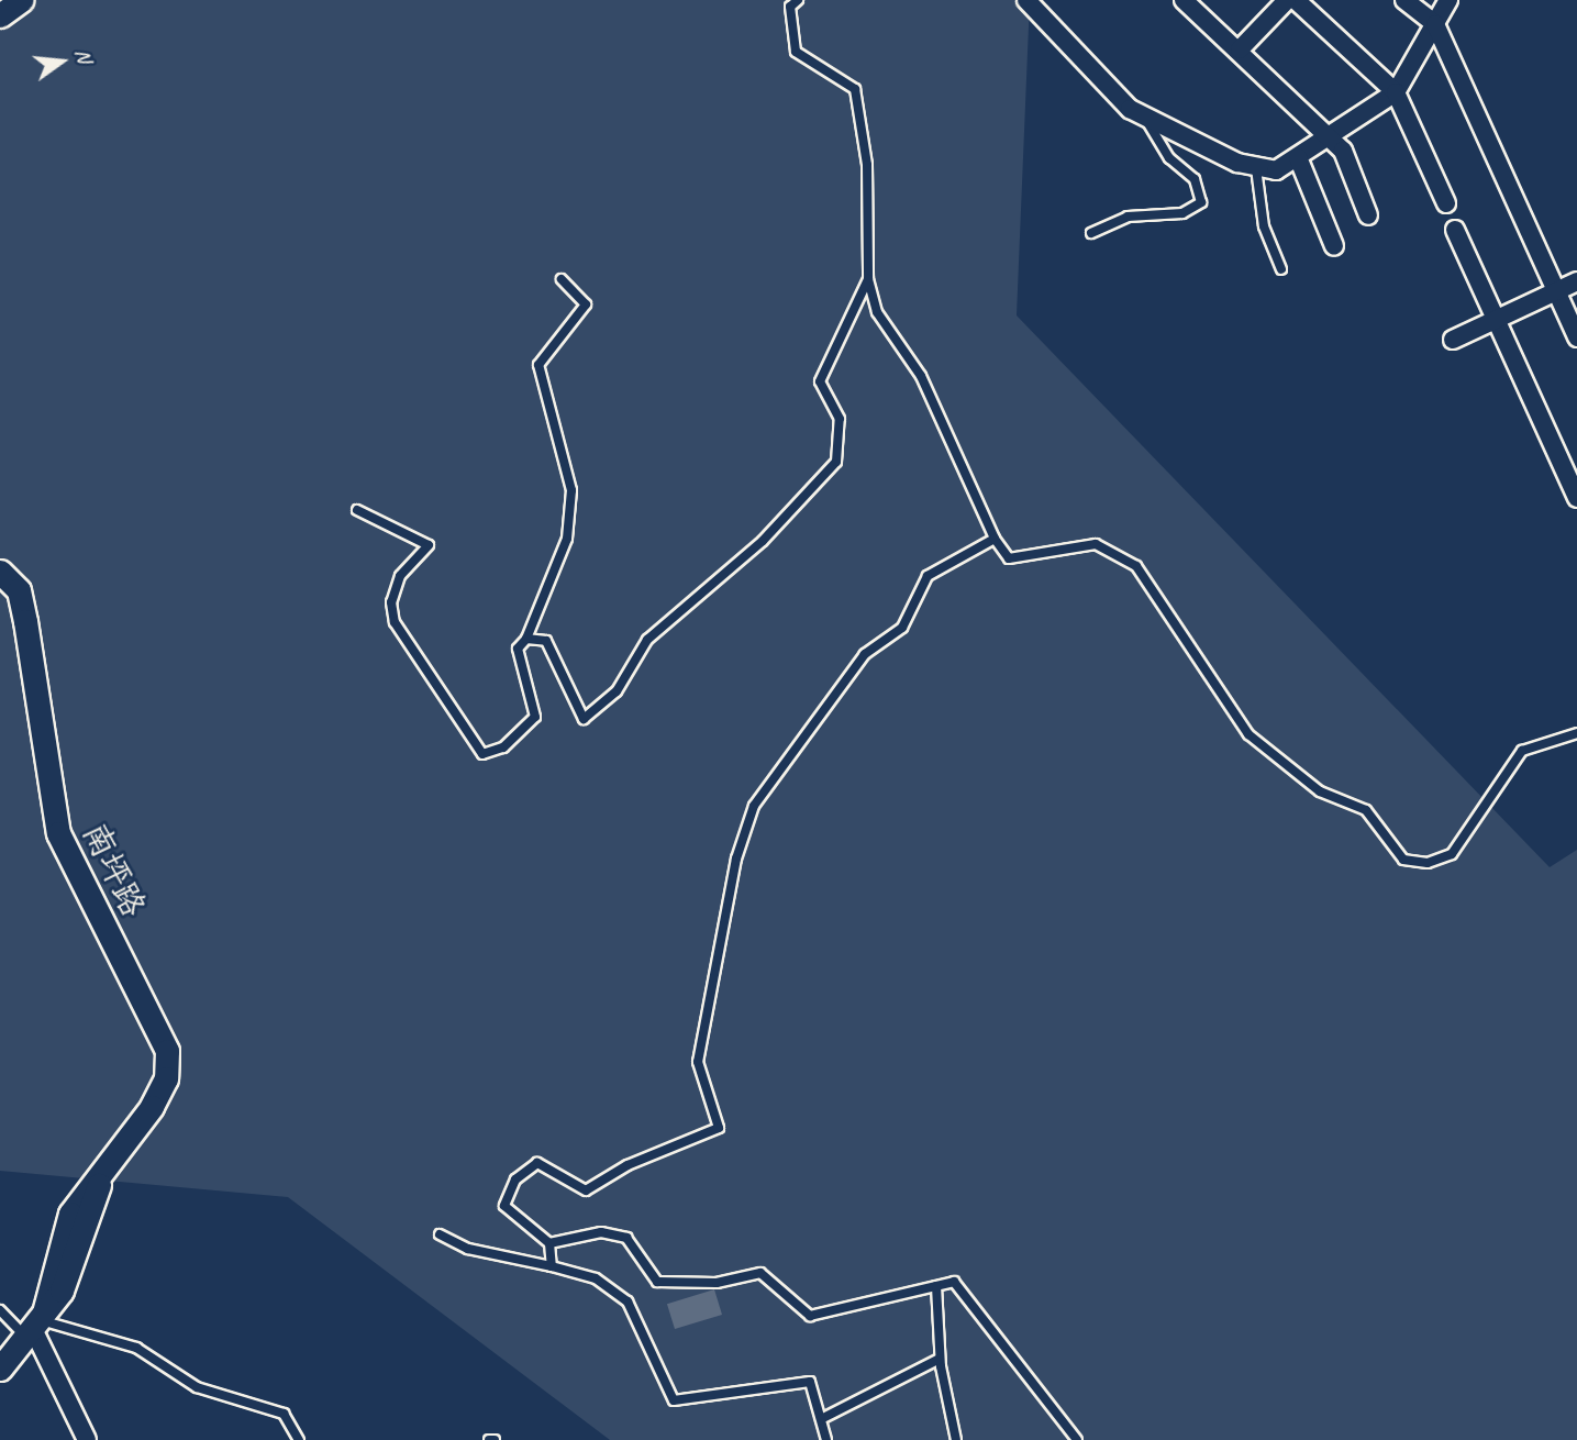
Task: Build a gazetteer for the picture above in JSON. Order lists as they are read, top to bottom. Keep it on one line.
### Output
{"streets":{"street":["南坪路"]},"north":"right"}
